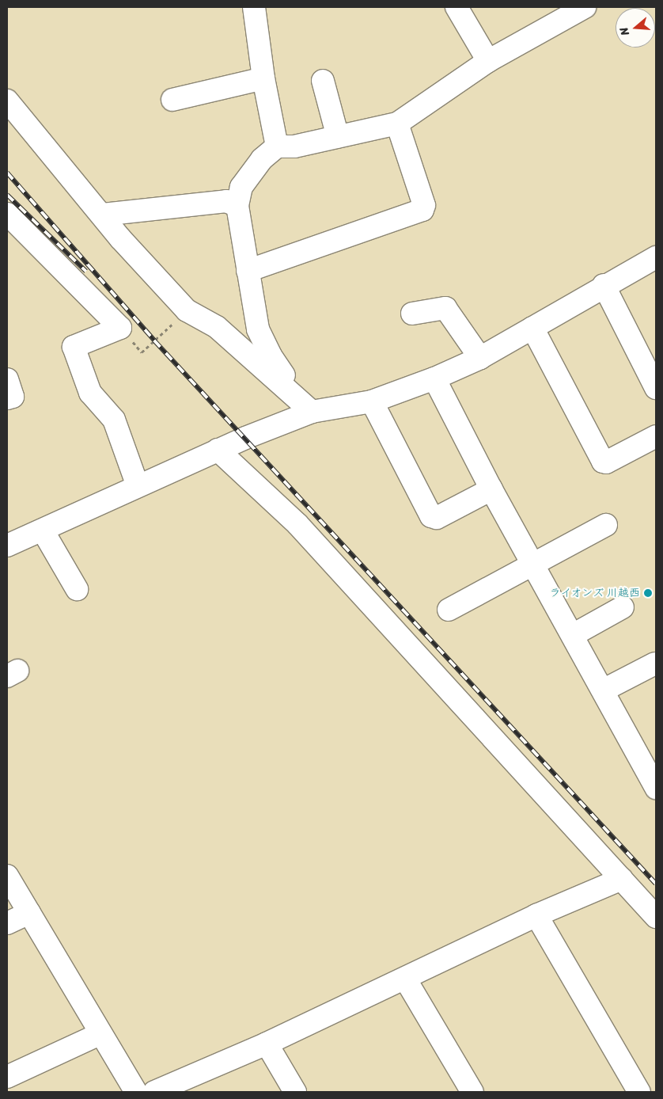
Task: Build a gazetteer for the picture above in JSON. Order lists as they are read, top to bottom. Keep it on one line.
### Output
{"places":["ライオンズ 川越西"],"north":"left"}
